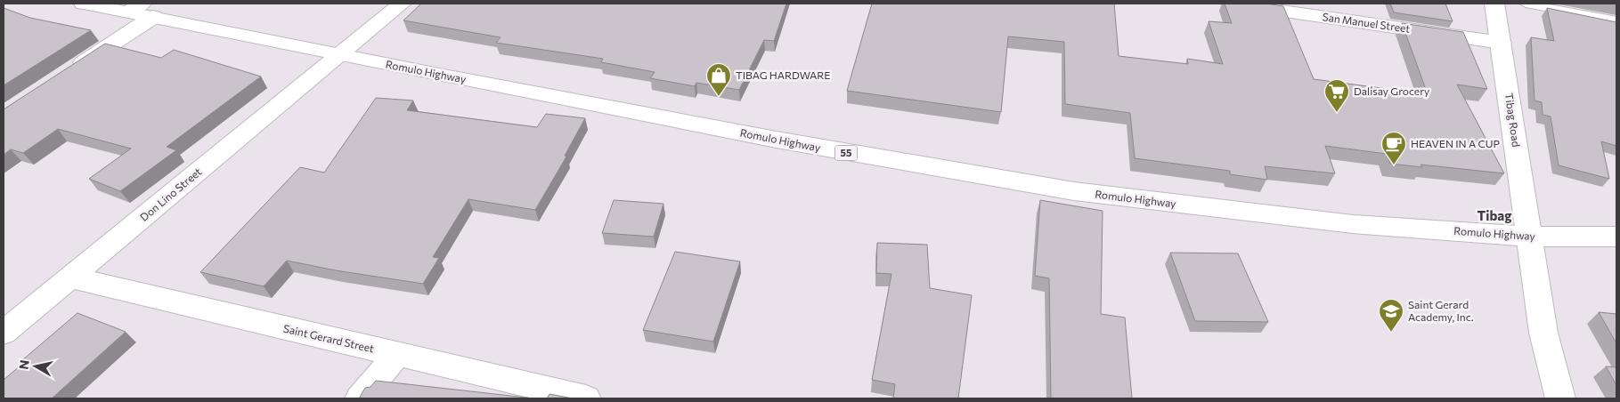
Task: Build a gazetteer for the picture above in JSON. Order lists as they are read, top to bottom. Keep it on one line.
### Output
{"streets":{"main road":["San Manuel Street","Romulo Highway","Tibag Road","55","Don Lino Street","Saint Gerard Street"]},"crossings":[["San Manuel Street","Tibag Road"],["Romulo Highway","Tibag Road"],["Romulo Highway","Don Lino Street"],["Don Lino Street","Saint Gerard Street"]],"districts":["Tibag"],"places":{"shop":["TIBAG HARDWARE"],"supermarket":["Dalisay Grocery"],"cafe":["HEAVEN IN A CUP"],"school or university":["Saint Gerard Academy, Inc."]},"north":"left"}
